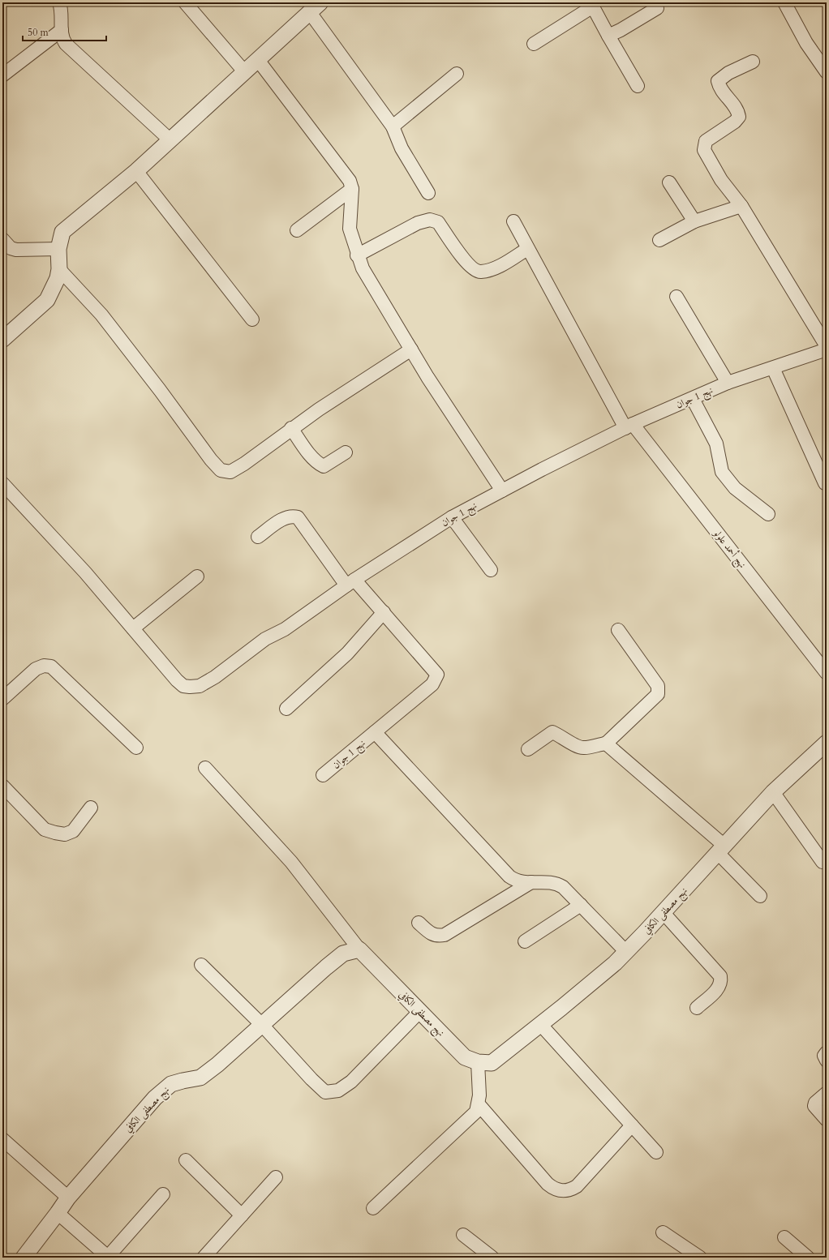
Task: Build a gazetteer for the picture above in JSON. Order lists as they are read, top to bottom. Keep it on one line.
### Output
{"streets":{"street":["نهج 1 جوان","نهج أحمد علولو","نهج مصطفى الكافي"]},"crossings":[["نهج 1 جوان","نهج أحمد علولو"]],"scale_bar":"50 m"}
